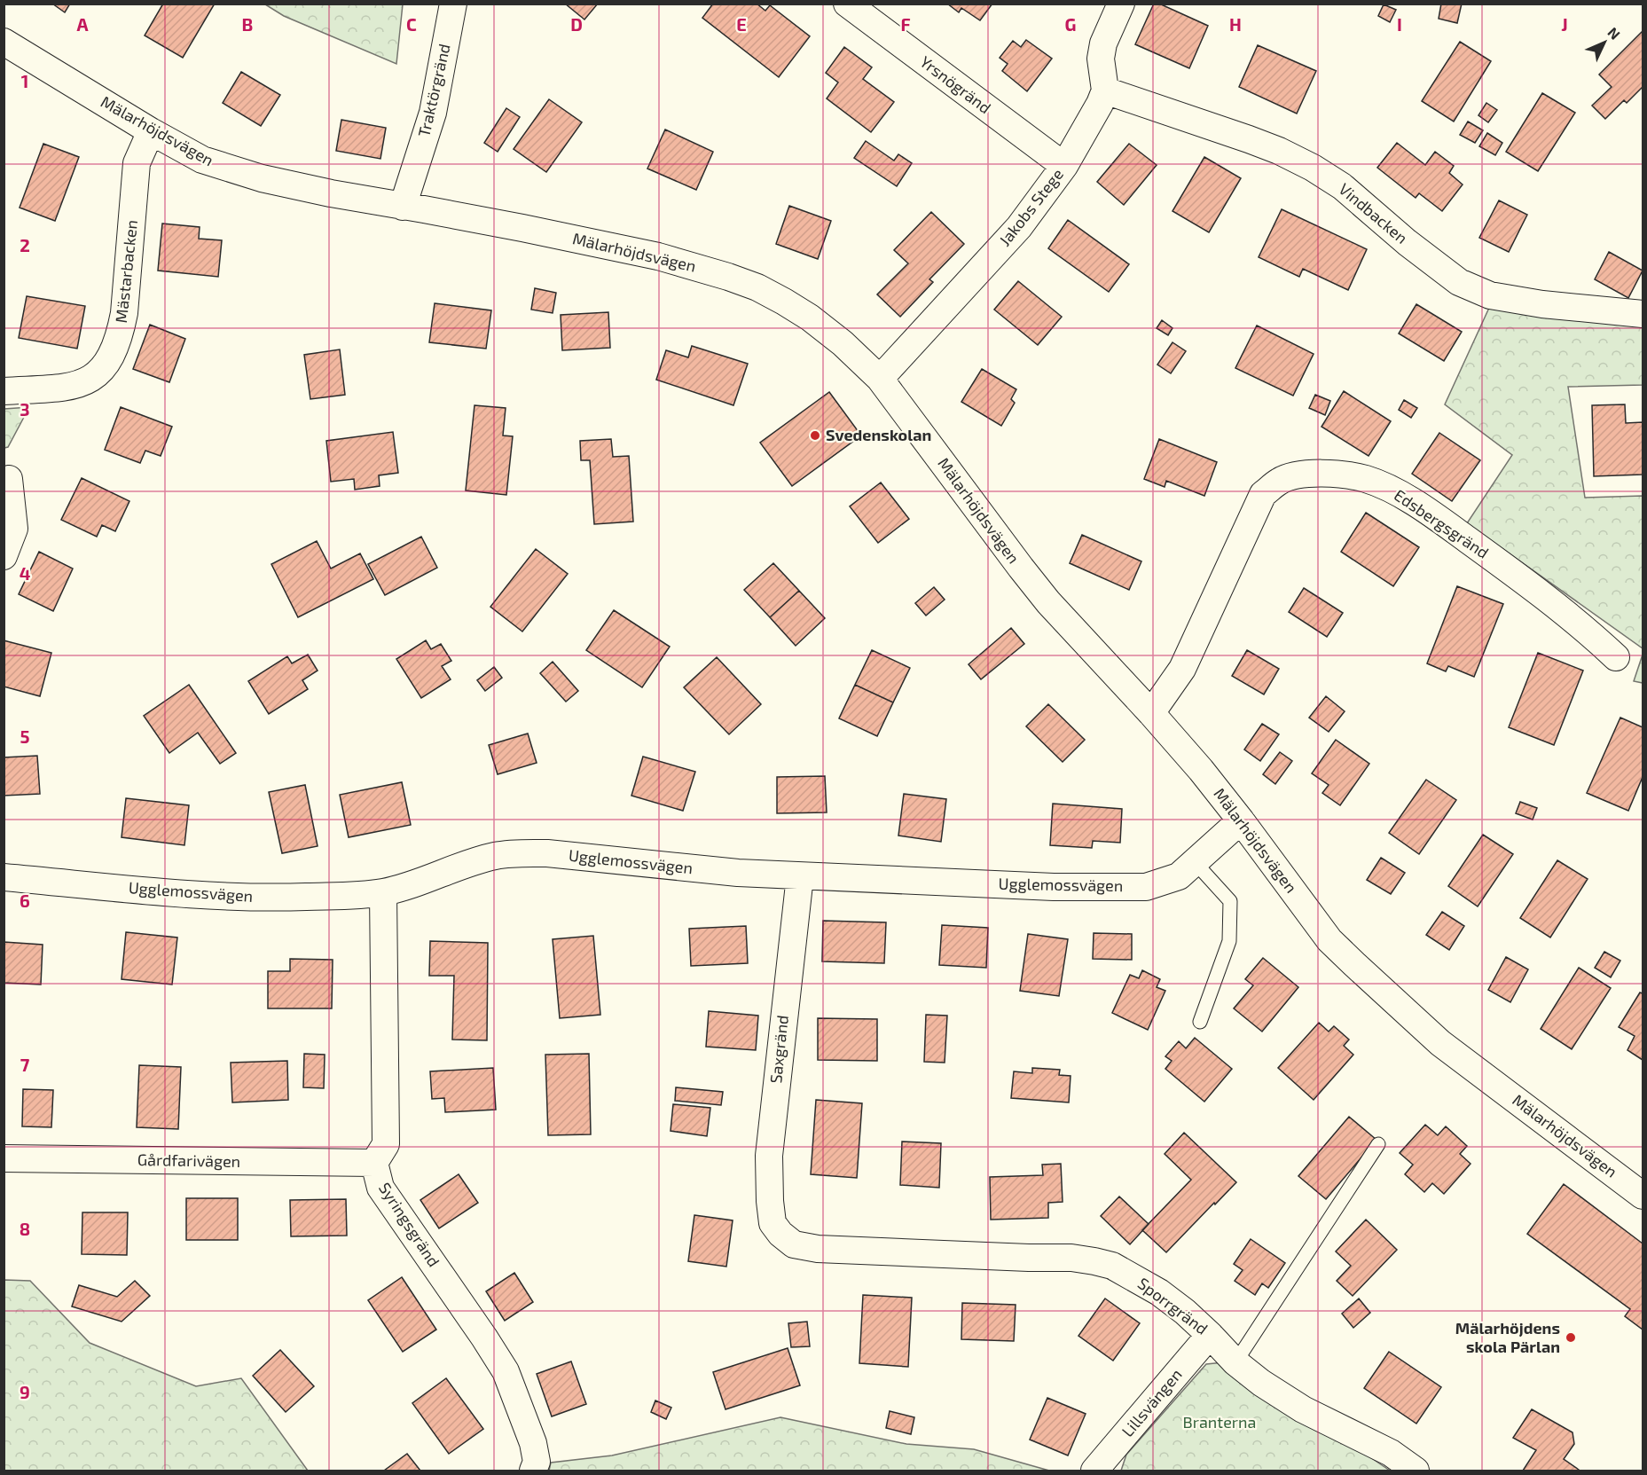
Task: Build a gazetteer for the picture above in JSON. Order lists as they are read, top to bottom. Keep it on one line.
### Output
{"streets":{"street":["Yrsnögränd","Traktörgränd","Mälarhöjdsvägen","Jakobs Stege","Vindbacken","Mästarbacken","Edsbergsgränd","Ugglemossvägen","Saxgränd","Gårdfarivägen","Syringsgränd","Sporrgränd","Lillsvängen"]},"crossings":[["Yrsnögränd","Jakobs Stege"],["Traktörgränd","Mälarhöjdsvägen"],["Mälarhöjdsvägen","Jakobs Stege"],["Mälarhöjdsvägen","Mästarbacken"],["Mälarhöjdsvägen","Edsbergsgränd"],["Mälarhöjdsvägen","Ugglemossvägen"],["Jakobs Stege","Vindbacken"],["Ugglemossvägen","Saxgränd"],["Ugglemossvägen","Syringsgränd"],["Saxgränd","Sporrgränd"],["Gårdfarivägen","Syringsgränd"],["Sporrgränd","Lillsvängen"]],"parks":["Branterna"],"places":["Svedenskolan","Mälarhöjdens skola Pärlan"],"north":"top right","grid":{"columns":["A","B","C","D","E","F","G","H","I","J"],"rows":["1","2","3","4","5","6","7","8","9"]}}
